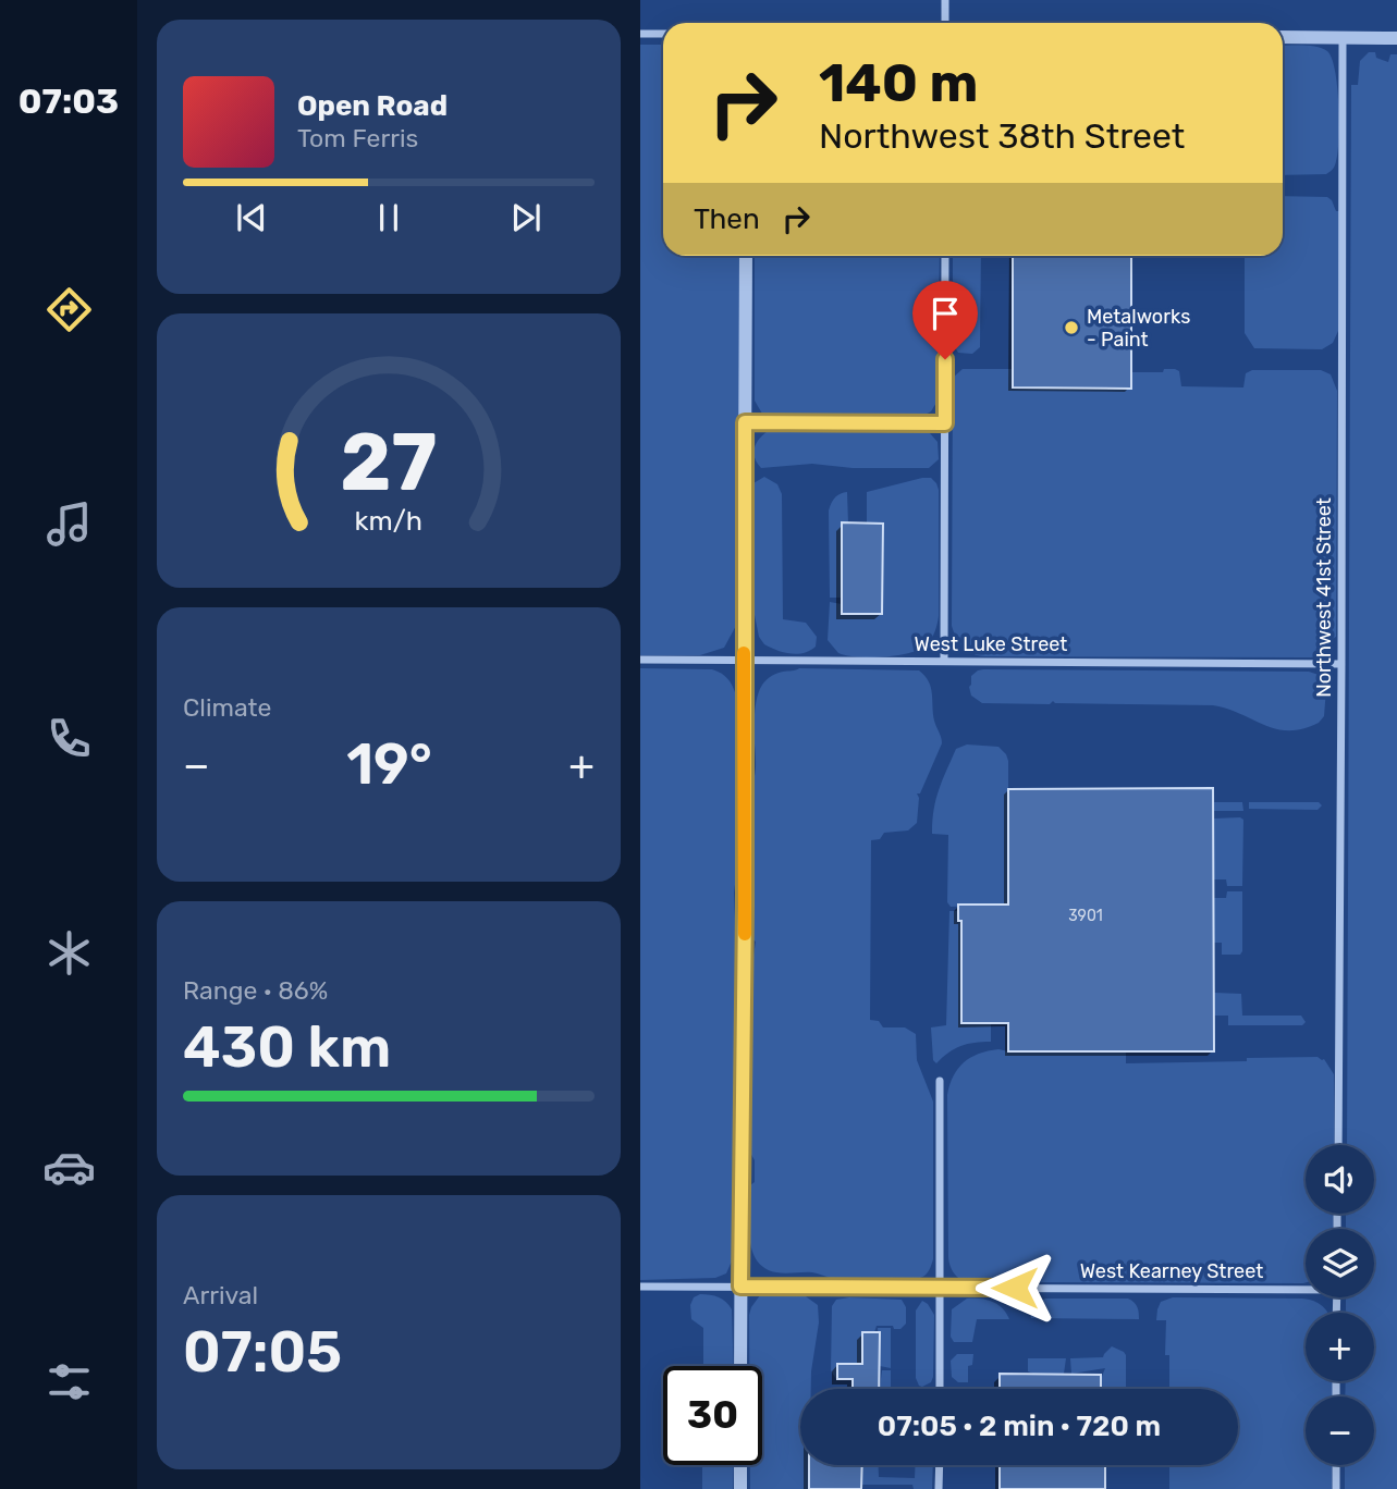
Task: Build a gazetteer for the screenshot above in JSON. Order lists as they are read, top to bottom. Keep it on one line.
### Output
{"streets":{"street":["Northwest 41st Street","West Luke Street","West Kearney Street"]},"crossings":[["Northwest 41st Street","West Luke Street"]],"places":["Metalworks - Paint"],"house_numbers":["3901"],"page":{"tabs":"07:03","turn":["140 m","Northwest 38th Street"],"song":["Open Road","Tom Ferris"],"then":"Then","tile":["Climate",["Range · 86%","430 km"],["Arrival","07:05"]],"heat":["−","19°","+"],"map_buttons":["+","−"],"limit":"30","trip":"07:05 · 2 min · 720 m","gauge":["27","km/h"]}}
